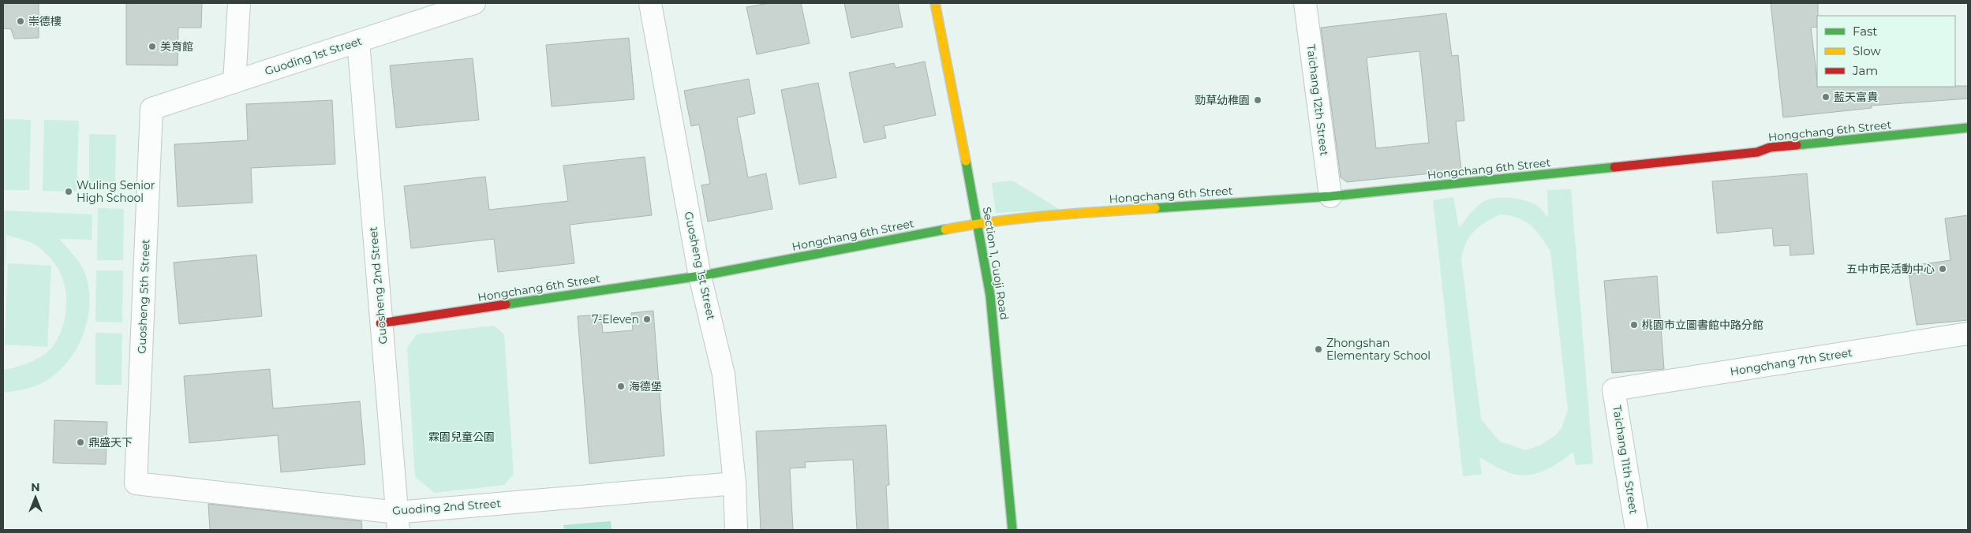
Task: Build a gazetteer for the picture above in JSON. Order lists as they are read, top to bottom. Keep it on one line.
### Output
{"streets":{"street":["Guoding 1st Street","Taichang 12th Street","Hongchang 6th Street","Section 1, Guoji Road","Guosheng 1st Street","Guosheng 2nd Street","Guosheng 5th Street","Hongchang 7th Street","Taichang 11th Street","Guoding 2nd Street"]},"crossings":[["Guoding 1st Street","Guosheng 2nd Street"],["Guoding 1st Street","Guosheng 5th Street"],["Taichang 12th Street","Hongchang 6th Street"],["Hongchang 6th Street","Section 1, Guoji Road"],["Hongchang 6th Street","Guosheng 1st Street"],["Hongchang 6th Street","Guosheng 2nd Street"],["Guosheng 1st Street","Guoding 2nd Street"],["Guosheng 2nd Street","Guoding 2nd Street"],["Guosheng 5th Street","Guoding 2nd Street"],["Hongchang 7th Street","Taichang 11th Street"]],"parks":["霖園兒童公園"],"places":["崇德樓","美育館","藍天富貴","勁草幼稚園","Wuling Senior High School","五中市民活動中心","7-Eleven","桃園市立圖書館中路分館","Zhongshan Elementary School","海德堡","鼎盛天下"],"legend":["Fast","Slow","Jam"],"north":"top"}
